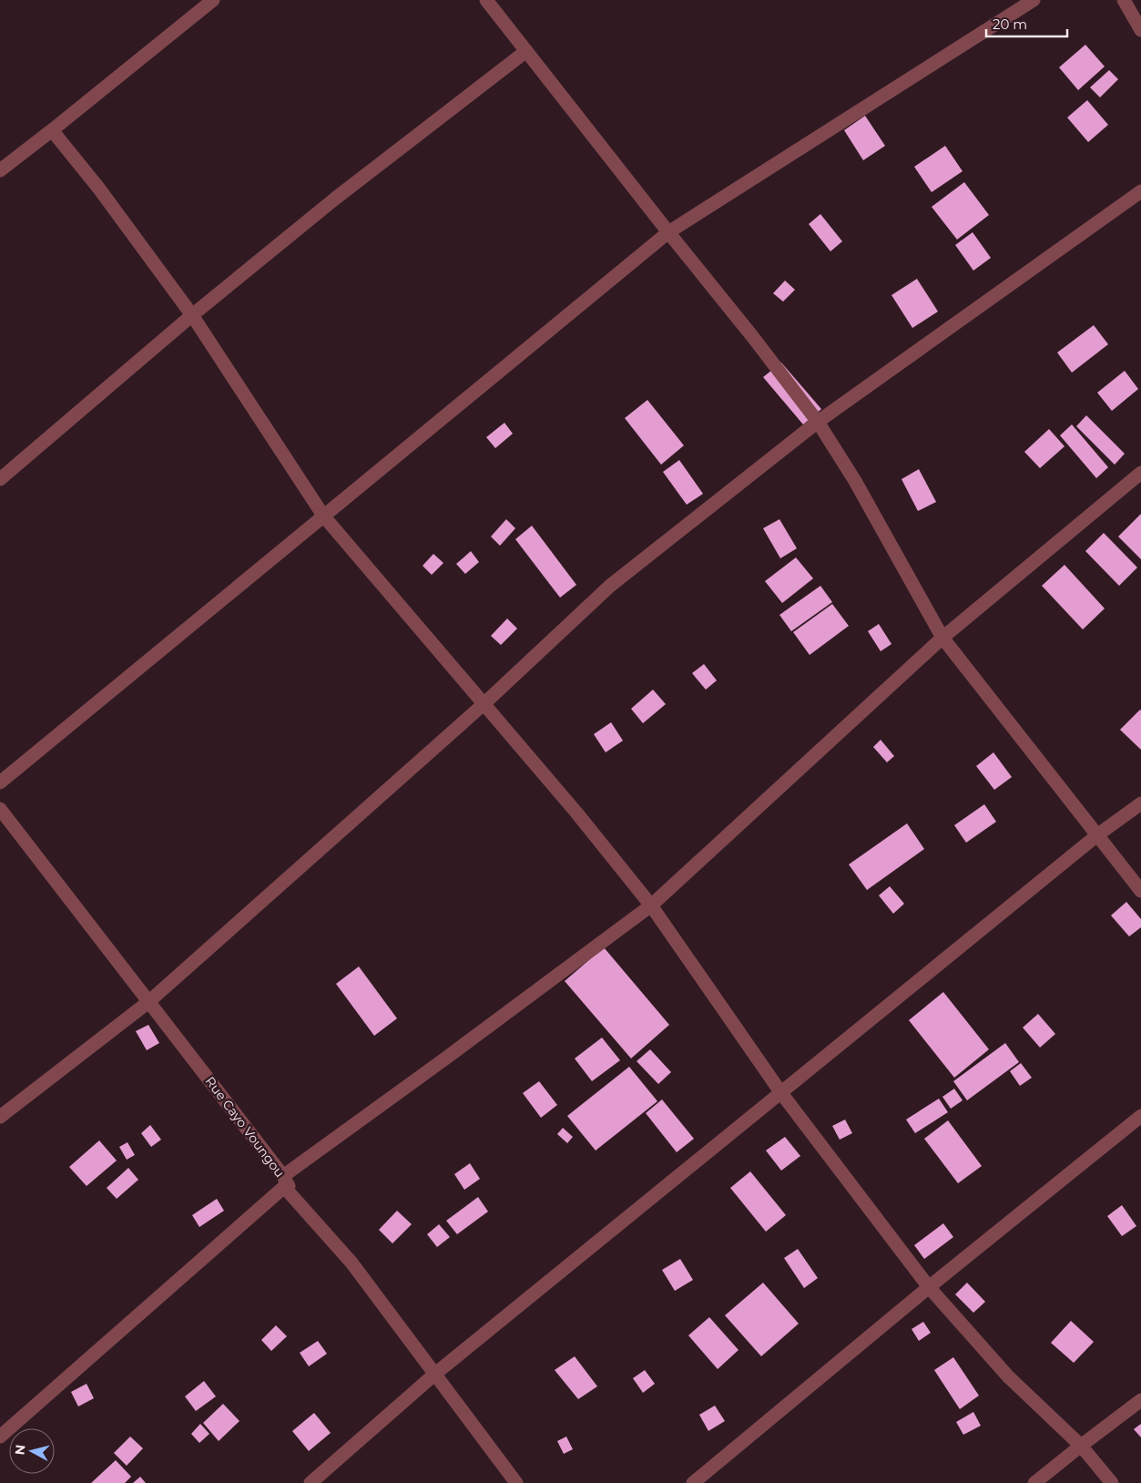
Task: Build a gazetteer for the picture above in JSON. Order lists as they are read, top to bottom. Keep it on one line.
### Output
{"streets":{"street":["Rue Cayo Voungou"]},"scale_bar":"20 m","north":"left"}
